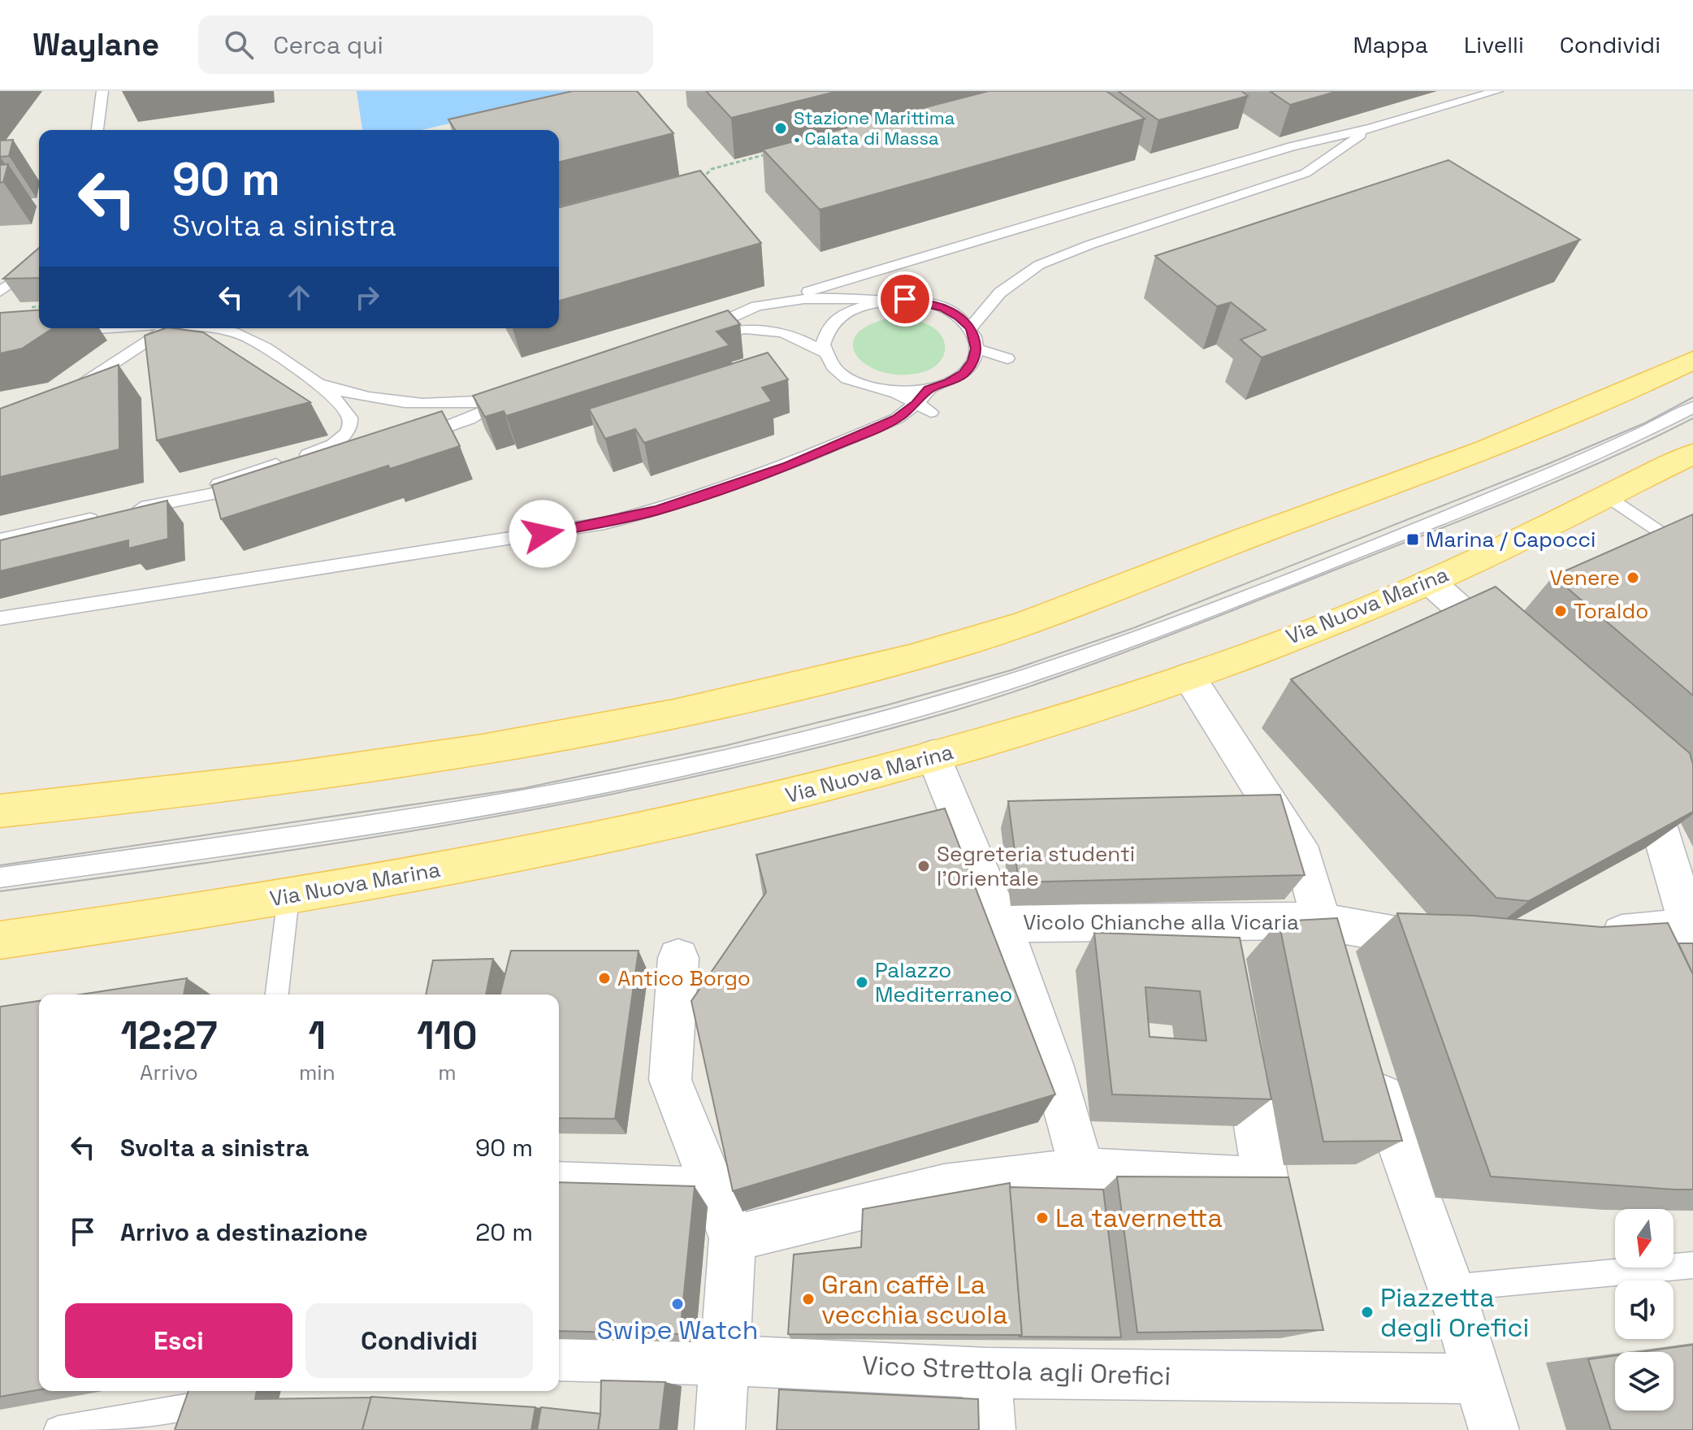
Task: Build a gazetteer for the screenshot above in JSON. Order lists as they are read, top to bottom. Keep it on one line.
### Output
{"streets":{"main road":["Via Nuova Marina"],"street":["Vicolo Chianche alla Vicaria","Vico Strettola agli Orefici"]},"places":{"other":["Stazione Marittima • Calata di Massa","Venere","Toraldo","Segreteria studenti l'Orientale","Antico Borgo","Palazzo Mediterraneo","La tavernetta","Gran caffè La vecchia scuola","Swipe Watch","Piazzetta degli Orefici"],"transit":["Marina / Capocci"]},"north":"bottom","page":{"header":"Waylane","search":"Cerca qui","nav":["Mappa","Livelli","Condividi"],"turn":["90 m","Svolta a sinistra"],"eta":["12:27","Arrivo","1","min","110","m"],"list":[{"name":"Svolta a sinistra","value":"90 m"},{"name":"Arrivo a destinazione","value":"20 m"}],"buttons":["Esci","Condividi"]}}
